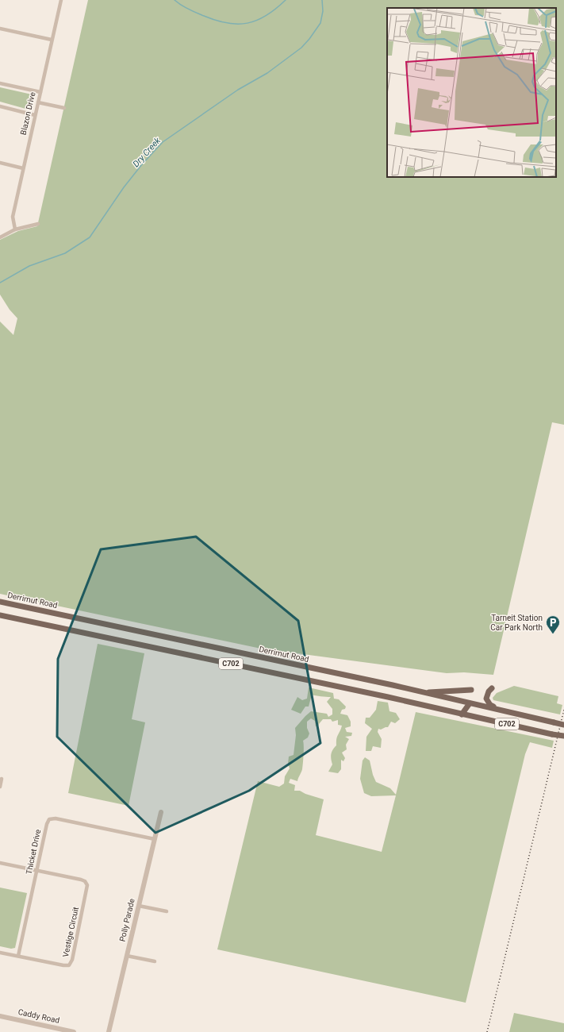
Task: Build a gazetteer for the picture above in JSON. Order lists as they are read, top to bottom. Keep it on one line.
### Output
{"streets":{"main road":["Derrimut Road","C702"],"street":["Blazon Drive","Thicket Drive","Polly Parade","Vestige Circuit","Caddy Road"]},"crossings":[["Thicket Drive","Polly Parade"],["Thicket Drive","Vestige Circuit"]],"water":["Dry Creek"],"places":{"parking":["Tarneit Station Car Park North"]}}
